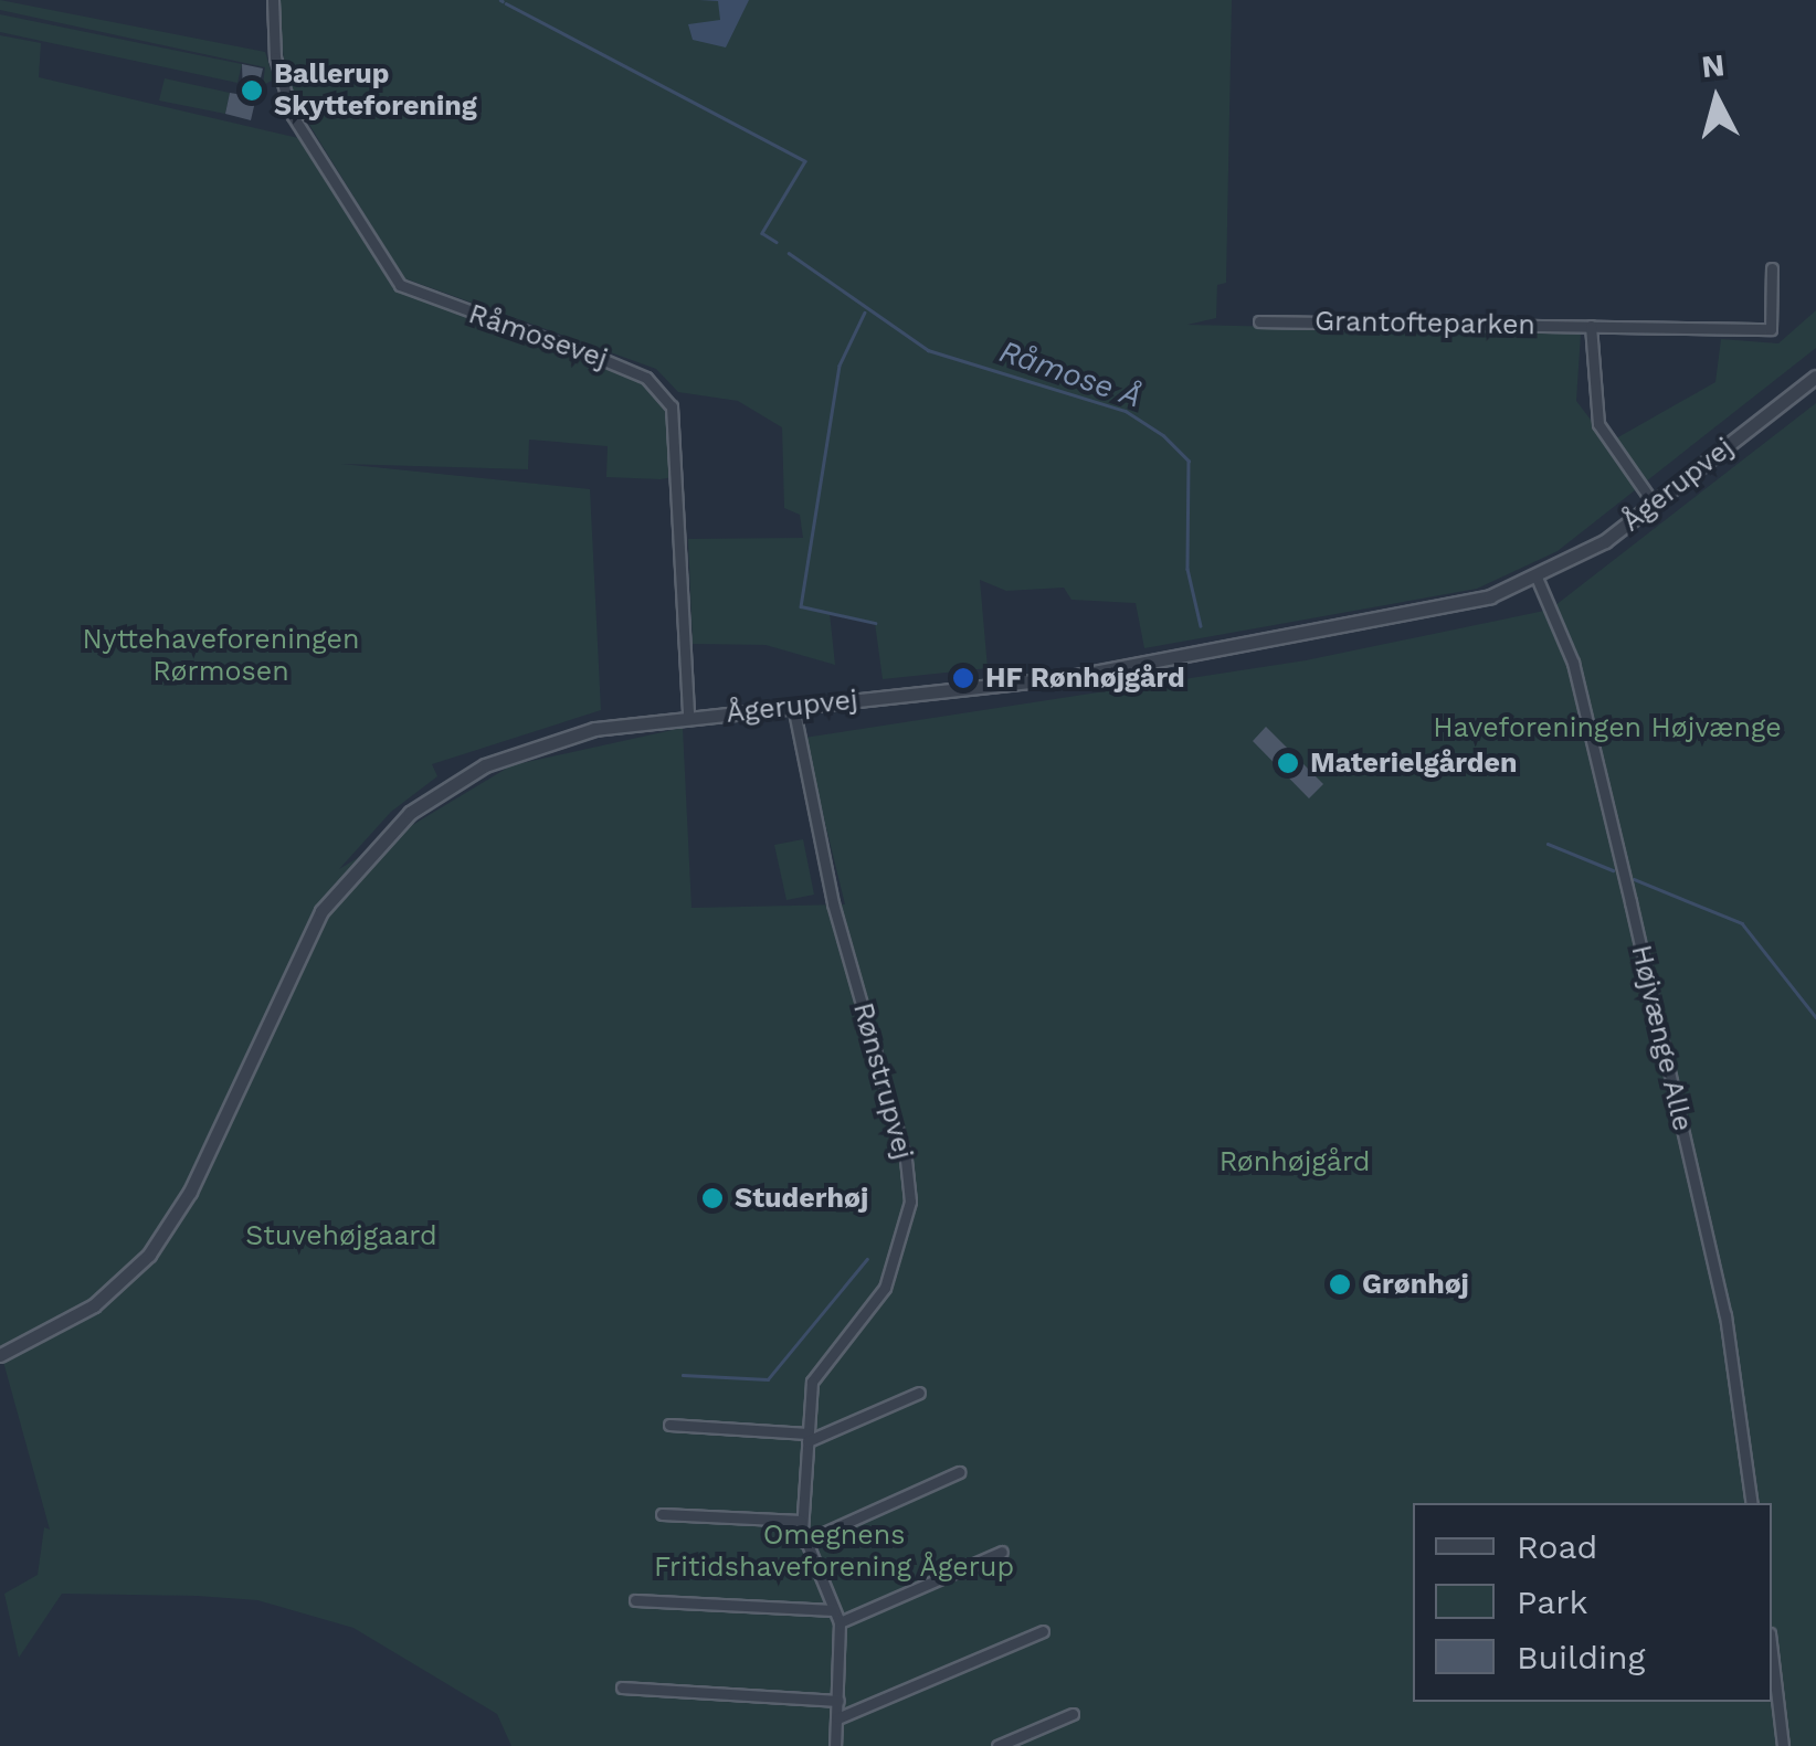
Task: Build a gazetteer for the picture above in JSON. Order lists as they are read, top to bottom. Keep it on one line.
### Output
{"streets":{"street":["Grantofteparken","Råmosevej","Ågerupvej","Højvænge Alle","Rønstrupvej"]},"crossings":[["Råmosevej","Ågerupvej"],["Ågerupvej","Højvænge Alle"],["Ågerupvej","Rønstrupvej"]],"water":["Råmose Å"],"parks":["Nyttehaveforeningen Rørmosen","Haveforeningen Højvænge","Rønhøjgård","Stuvehøjgaard","Omegnens Fritidshaveforening Ågerup"],"places":["Ballerup Skytteforening","HF Rønhøjgård","Materielgården","Studerhøj","Grønhøj"],"legend":["Road","Park","Building"],"north":"top"}
